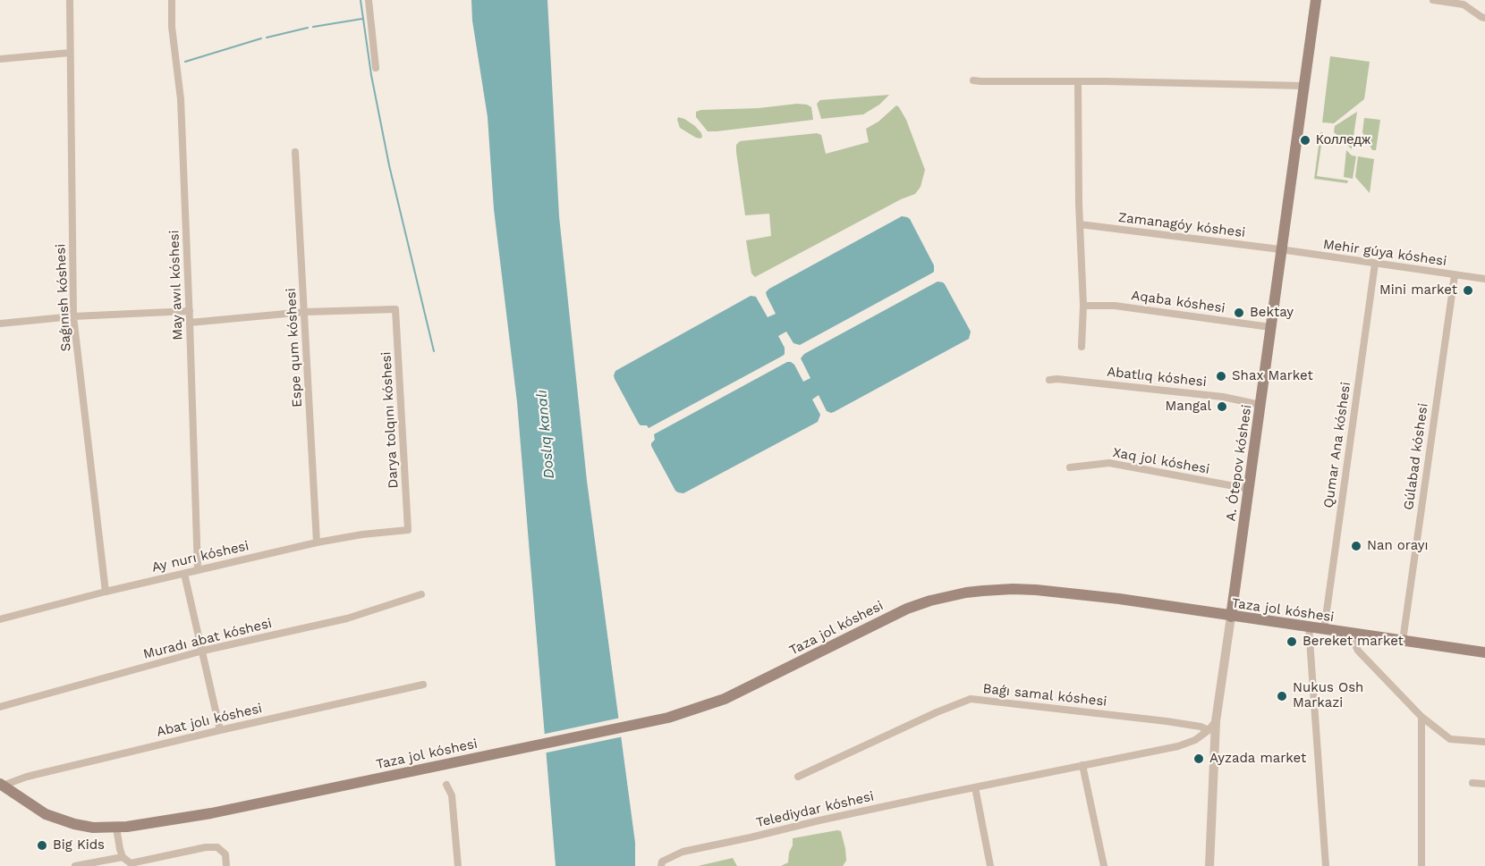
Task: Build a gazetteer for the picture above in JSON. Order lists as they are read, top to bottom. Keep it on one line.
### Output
{"streets":{"main road":["A. Ótepov kóshesi","Taza jol kóshesi"],"street":["Zamanagóy kóshesi","Mehir gúyа kóshesi","May awıl kóshesi","Saǵınısh kóshesi","Aqaba kóshesi","Espe qum kóshesi","Abatlıq kóshesi","Darya tolqını kóshesi","Qumar Ana kóshesi","Gúlabad kóshesi","Xaq jol kóshesi","Ay nurı kóshesi","Muradı abat kóshesi","Baǵı samal kóshesi","Abat jolı kóshesi","Telediydar kóshesi"]},"crossings":[["Zamanagóy kóshesi","Mehir gúyа kóshesi"],["Zamanagóy kóshesi","A. Ótepov kóshesi"],["Mehir gúyа kóshesi","Qumar Ana kóshesi"],["Mehir gúyа kóshesi","Gúlabad kóshesi"],["Mehir gúyа kóshesi","A. Ótepov kóshesi"],["May awıl kóshesi","Ay nurı kóshesi"],["Saǵınısh kóshesi","Ay nurı kóshesi"],["Aqaba kóshesi","A. Ótepov kóshesi"],["Espe qum kóshesi","Darya tolqını kóshesi"],["Espe qum kóshesi","Ay nurı kóshesi"],["Abatlıq kóshesi","A. Ótepov kóshesi"],["Darya tolqını kóshesi","Ay nurı kóshesi"],["Qumar Ana kóshesi","Taza jol kóshesi"],["Gúlabad kóshesi","Taza jol kóshesi"],["Xaq jol kóshesi","A. Ótepov kóshesi"],["A. Ótepov kóshesi","Taza jol kóshesi"],["A. Ótepov kóshesi","Telediydar kóshesi"],["Taza jol kóshesi","Abat jolı kóshesi"],["Baǵı samal kóshesi","Telediydar kóshesi"]],"water":["Doslıq kanalı"],"places":["Колледж","Mini market","Bektay","Shax Market","Mangal","Nan orayı","Bereket market","Nukus Osh Markazi","Ayzada market","Big Kids"]}
